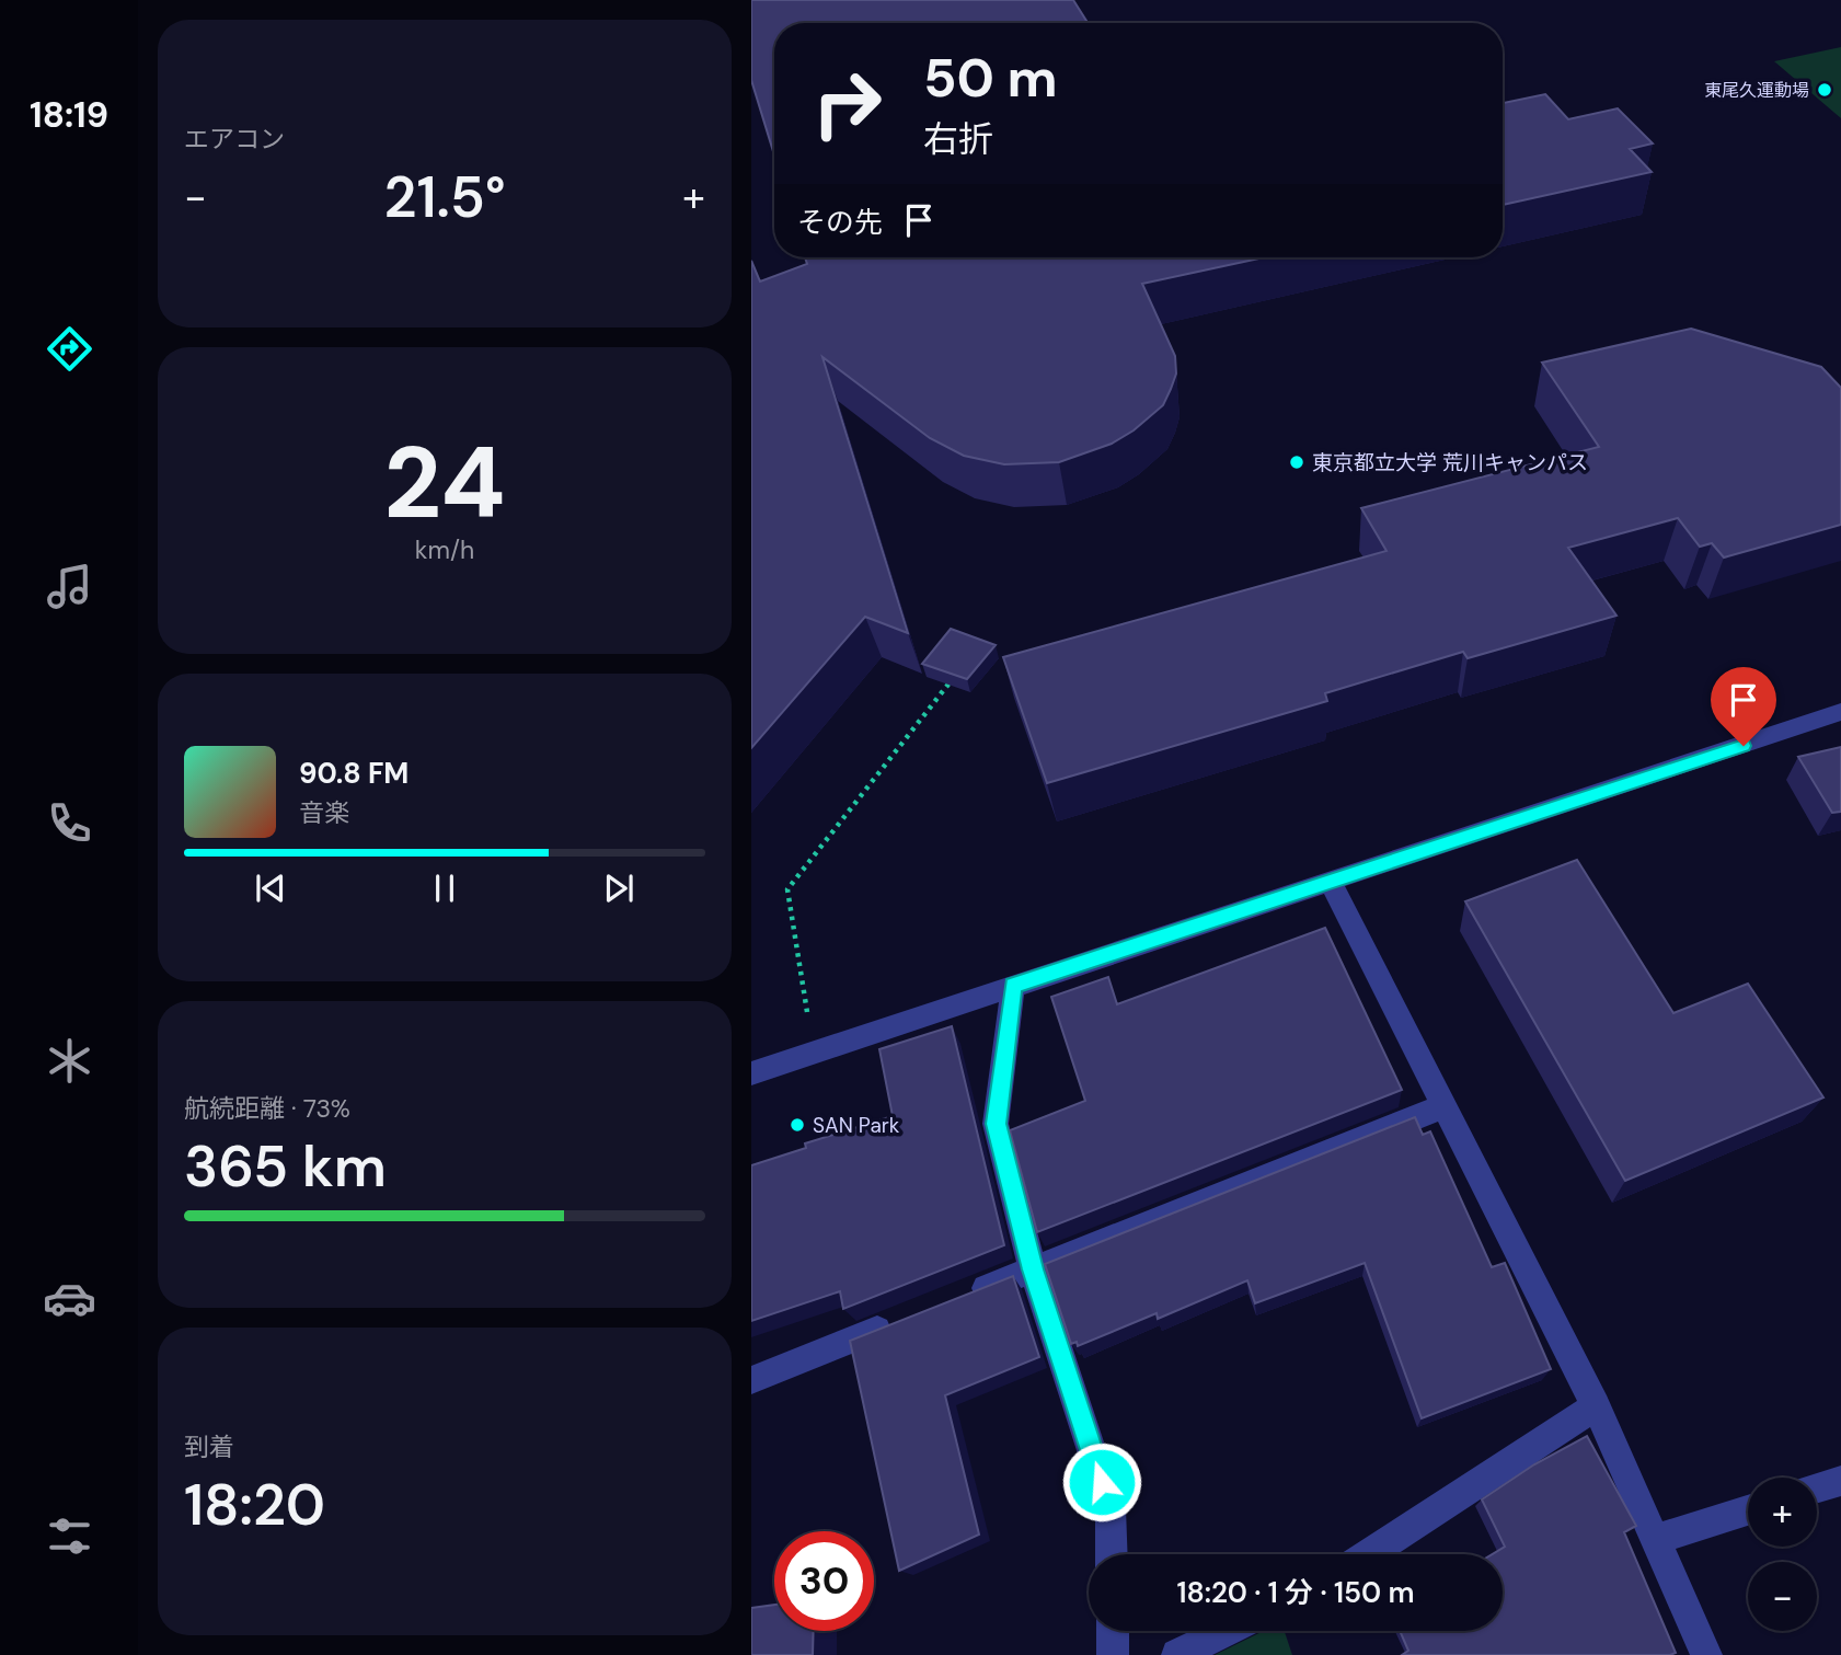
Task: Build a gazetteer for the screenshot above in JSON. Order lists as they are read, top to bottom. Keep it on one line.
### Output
{"places":["東尾久運動場","東京都立大学 荒川キャンパス","SAN Park"],"page":{"tabs":"18:19","tile":["エアコン",["24","km/h"],["航続距離 · 73%","365 km"],["到着","18:20"]],"turn":["50 m","右折"],"heat":["−","21.5°","+"],"then":"その先","song":["90.8 FM","音楽"],"map_buttons":["+","−"],"limit":"30","trip":"18:20 · 1 分 · 150 m"}}
